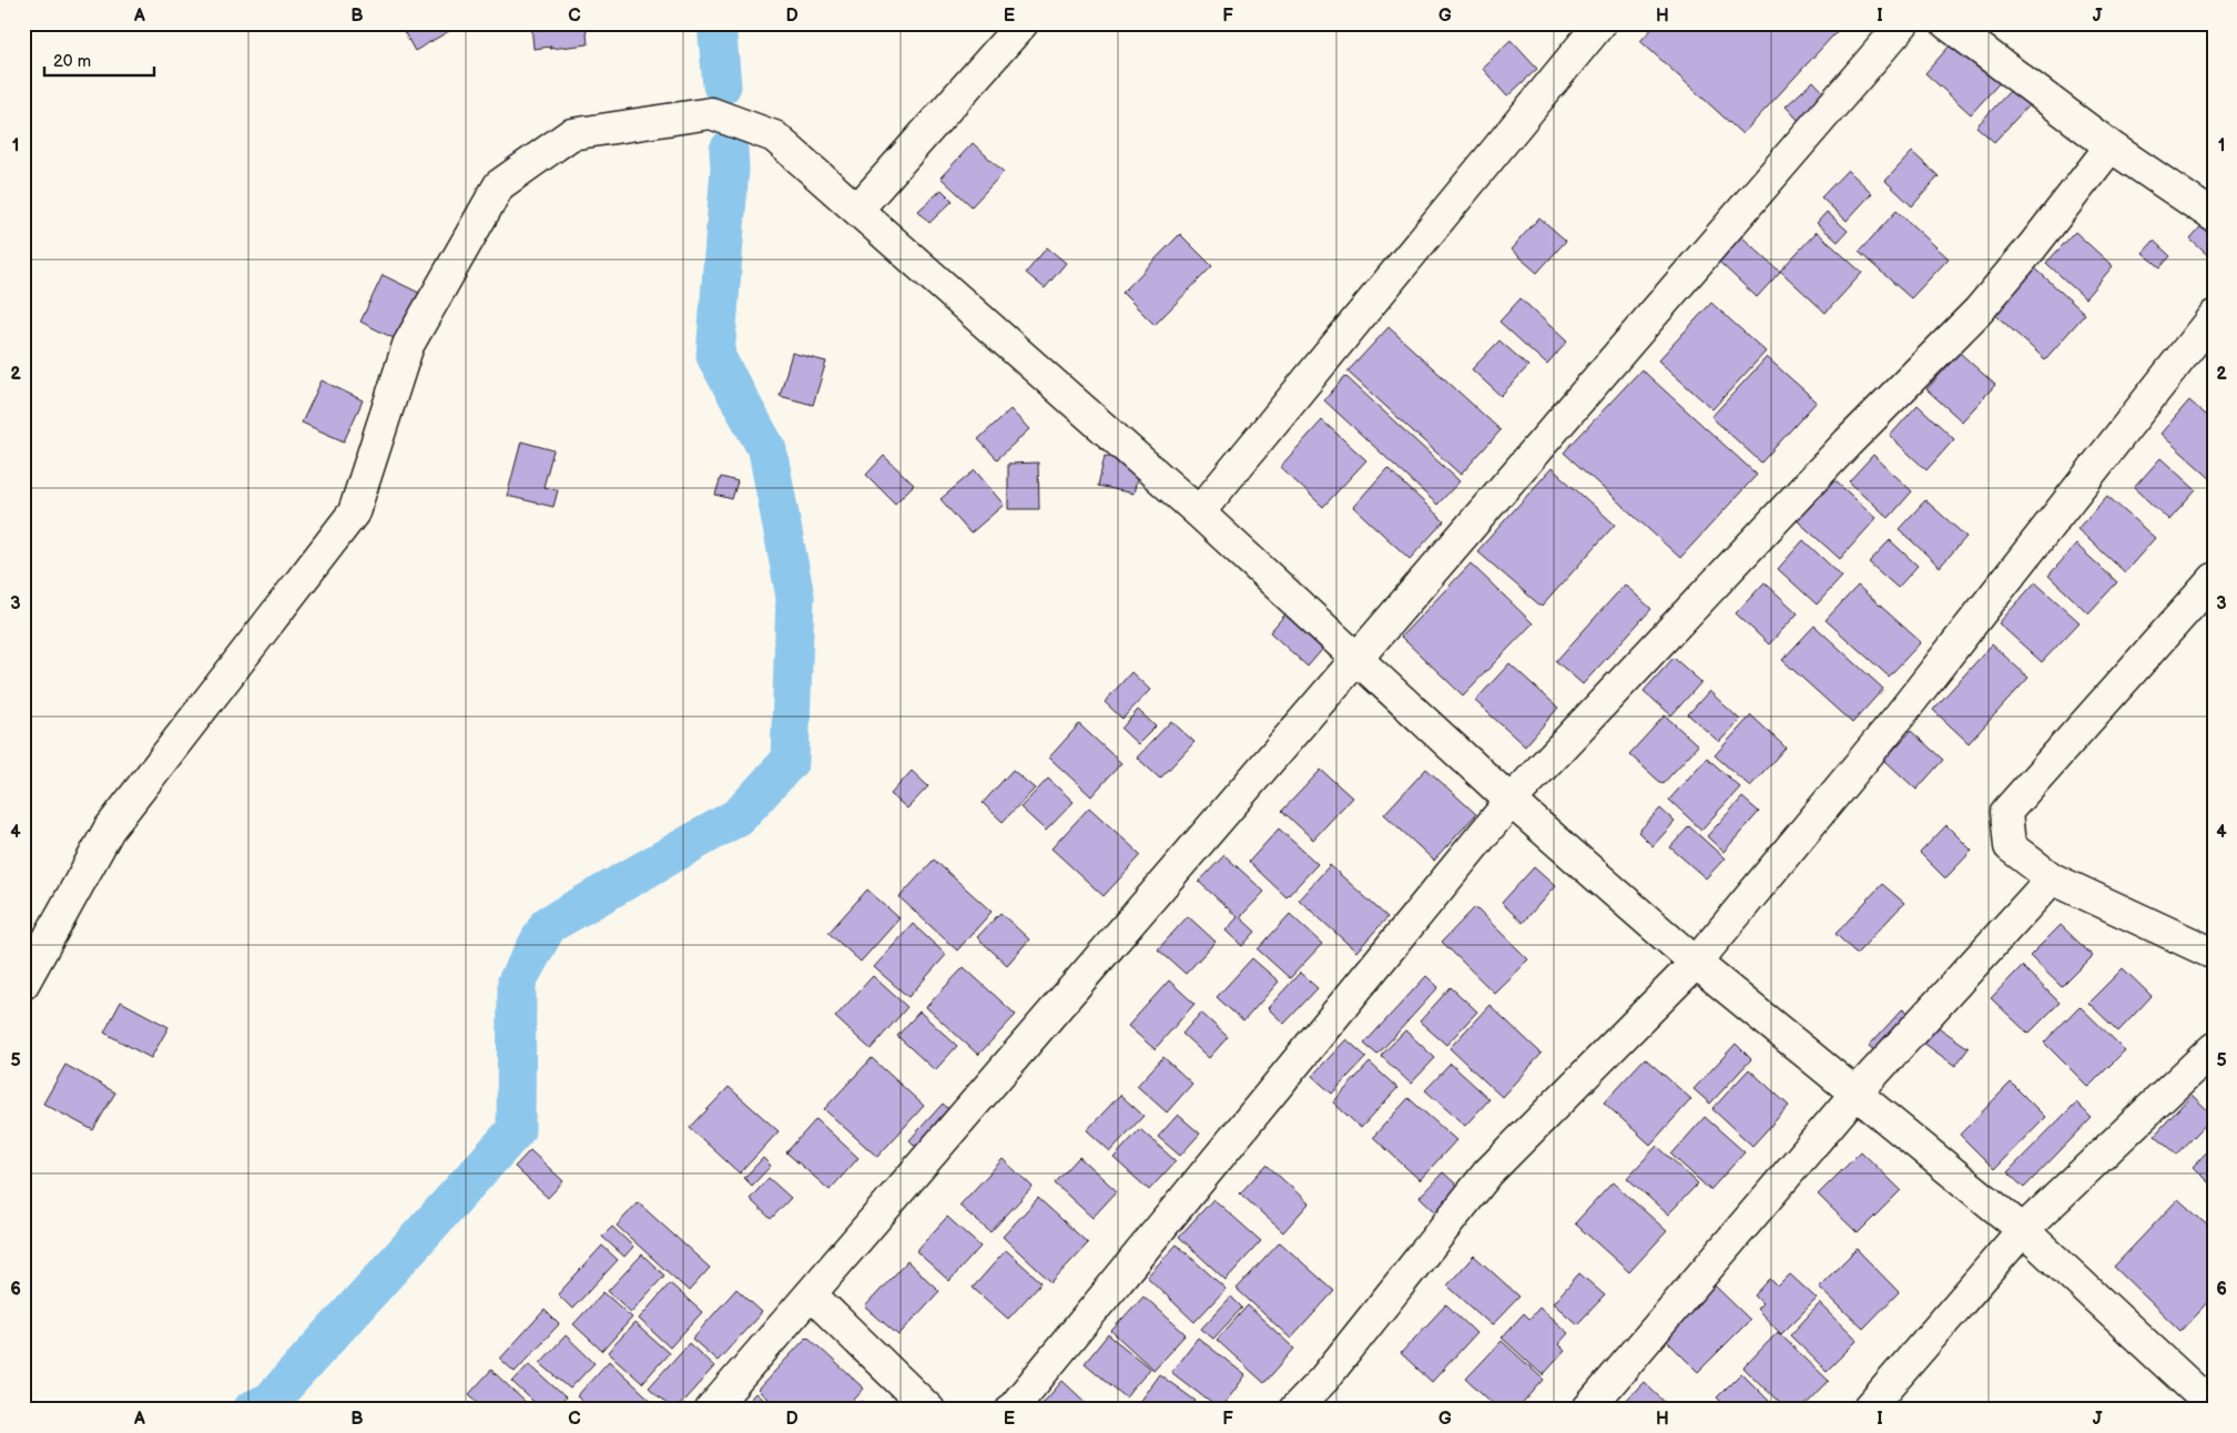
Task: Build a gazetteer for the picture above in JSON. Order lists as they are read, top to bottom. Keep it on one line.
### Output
{"scale_bar":"20 m","grid":{"columns":["A","B","C","D","E","F","G","H","I","J"],"rows":["1","2","3","4","5","6"]}}
